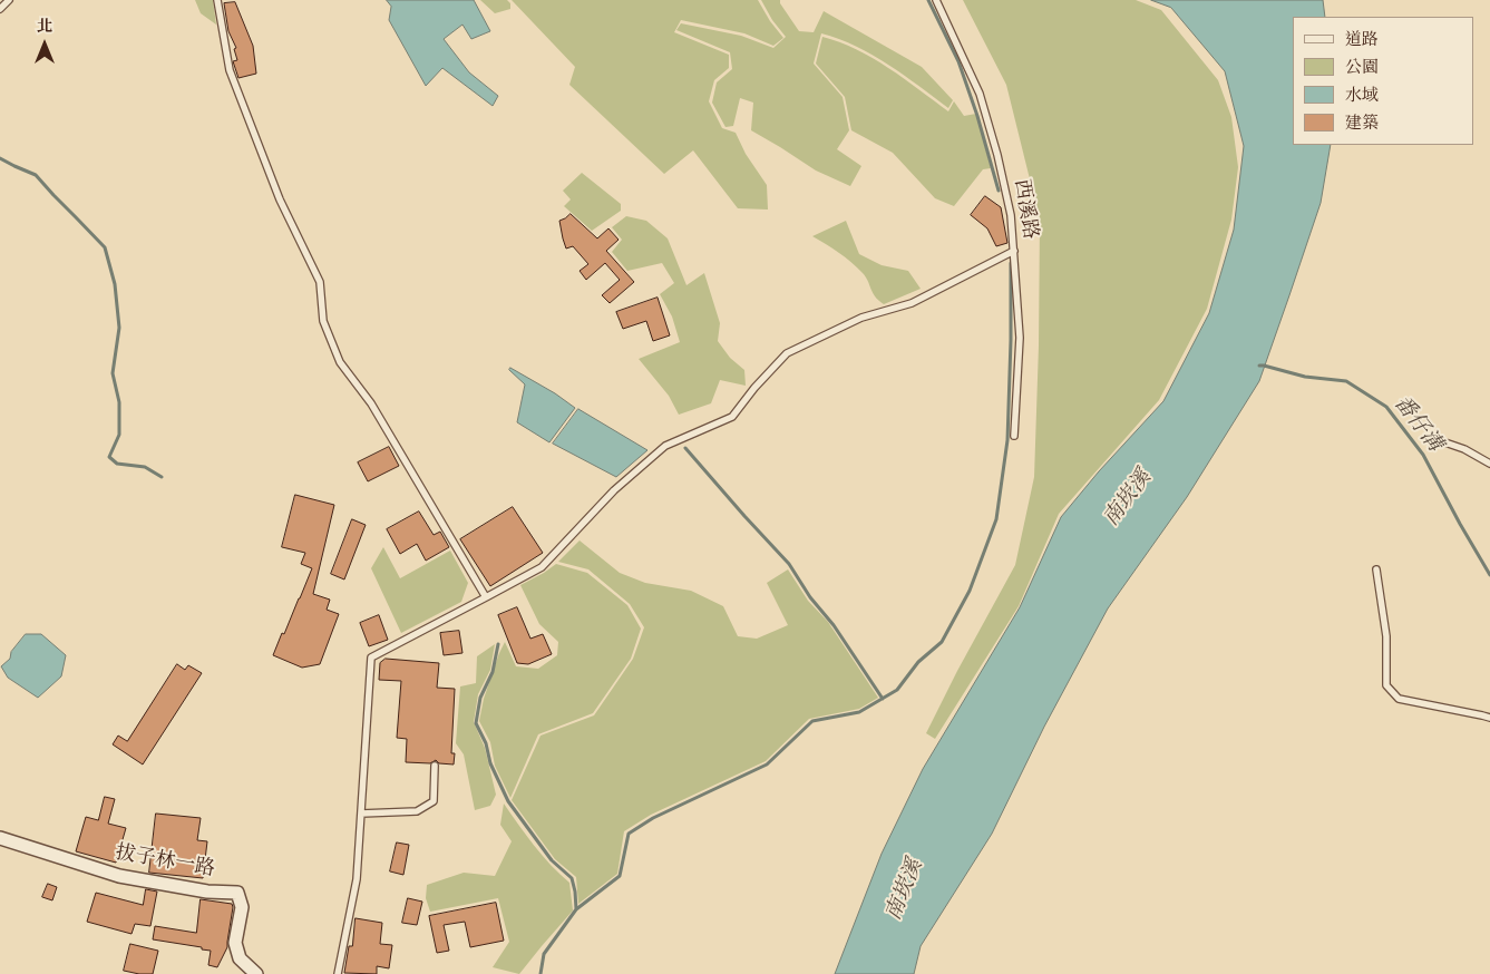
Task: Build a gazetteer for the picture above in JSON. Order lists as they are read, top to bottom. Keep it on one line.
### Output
{"streets":{"street":["拔子林一路"],"lane":["西溪路"]},"water":["番仔溝","南崁溪"],"legend":["道路","公園","水域","建築"],"north":"top"}
